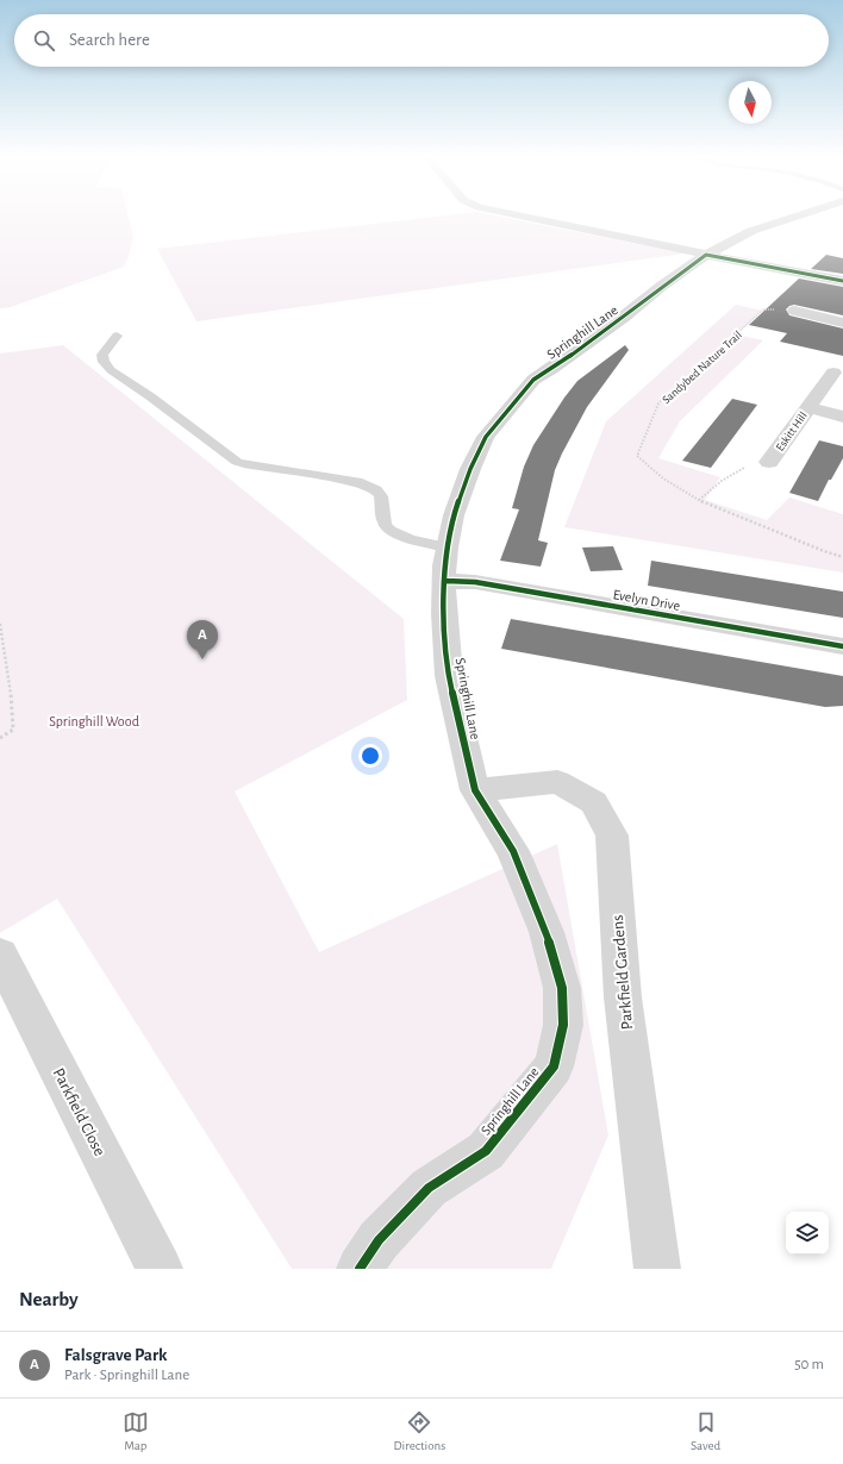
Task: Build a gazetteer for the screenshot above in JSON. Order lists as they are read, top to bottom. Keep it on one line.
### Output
{"streets":{"street":["Springhill Lane","Eskitt Hill","Evelyn Drive","Parkfield Gardens","Parkfield Close"],"path":["Sandybed Nature Trail"]},"crossings":[["Springhill Lane","Evelyn Drive"],["Springhill Lane","Parkfield Gardens"]],"parks":["Springhill Wood"],"north":"bottom","page":{"search":"Search here","pins":"A","heading":"Nearby","list":[{"mark":"A","name":"Falsgrave Park","note":"Park · Springhill Lane","value":"50 m"}],"nav":["Map","Directions","Saved"]}}
